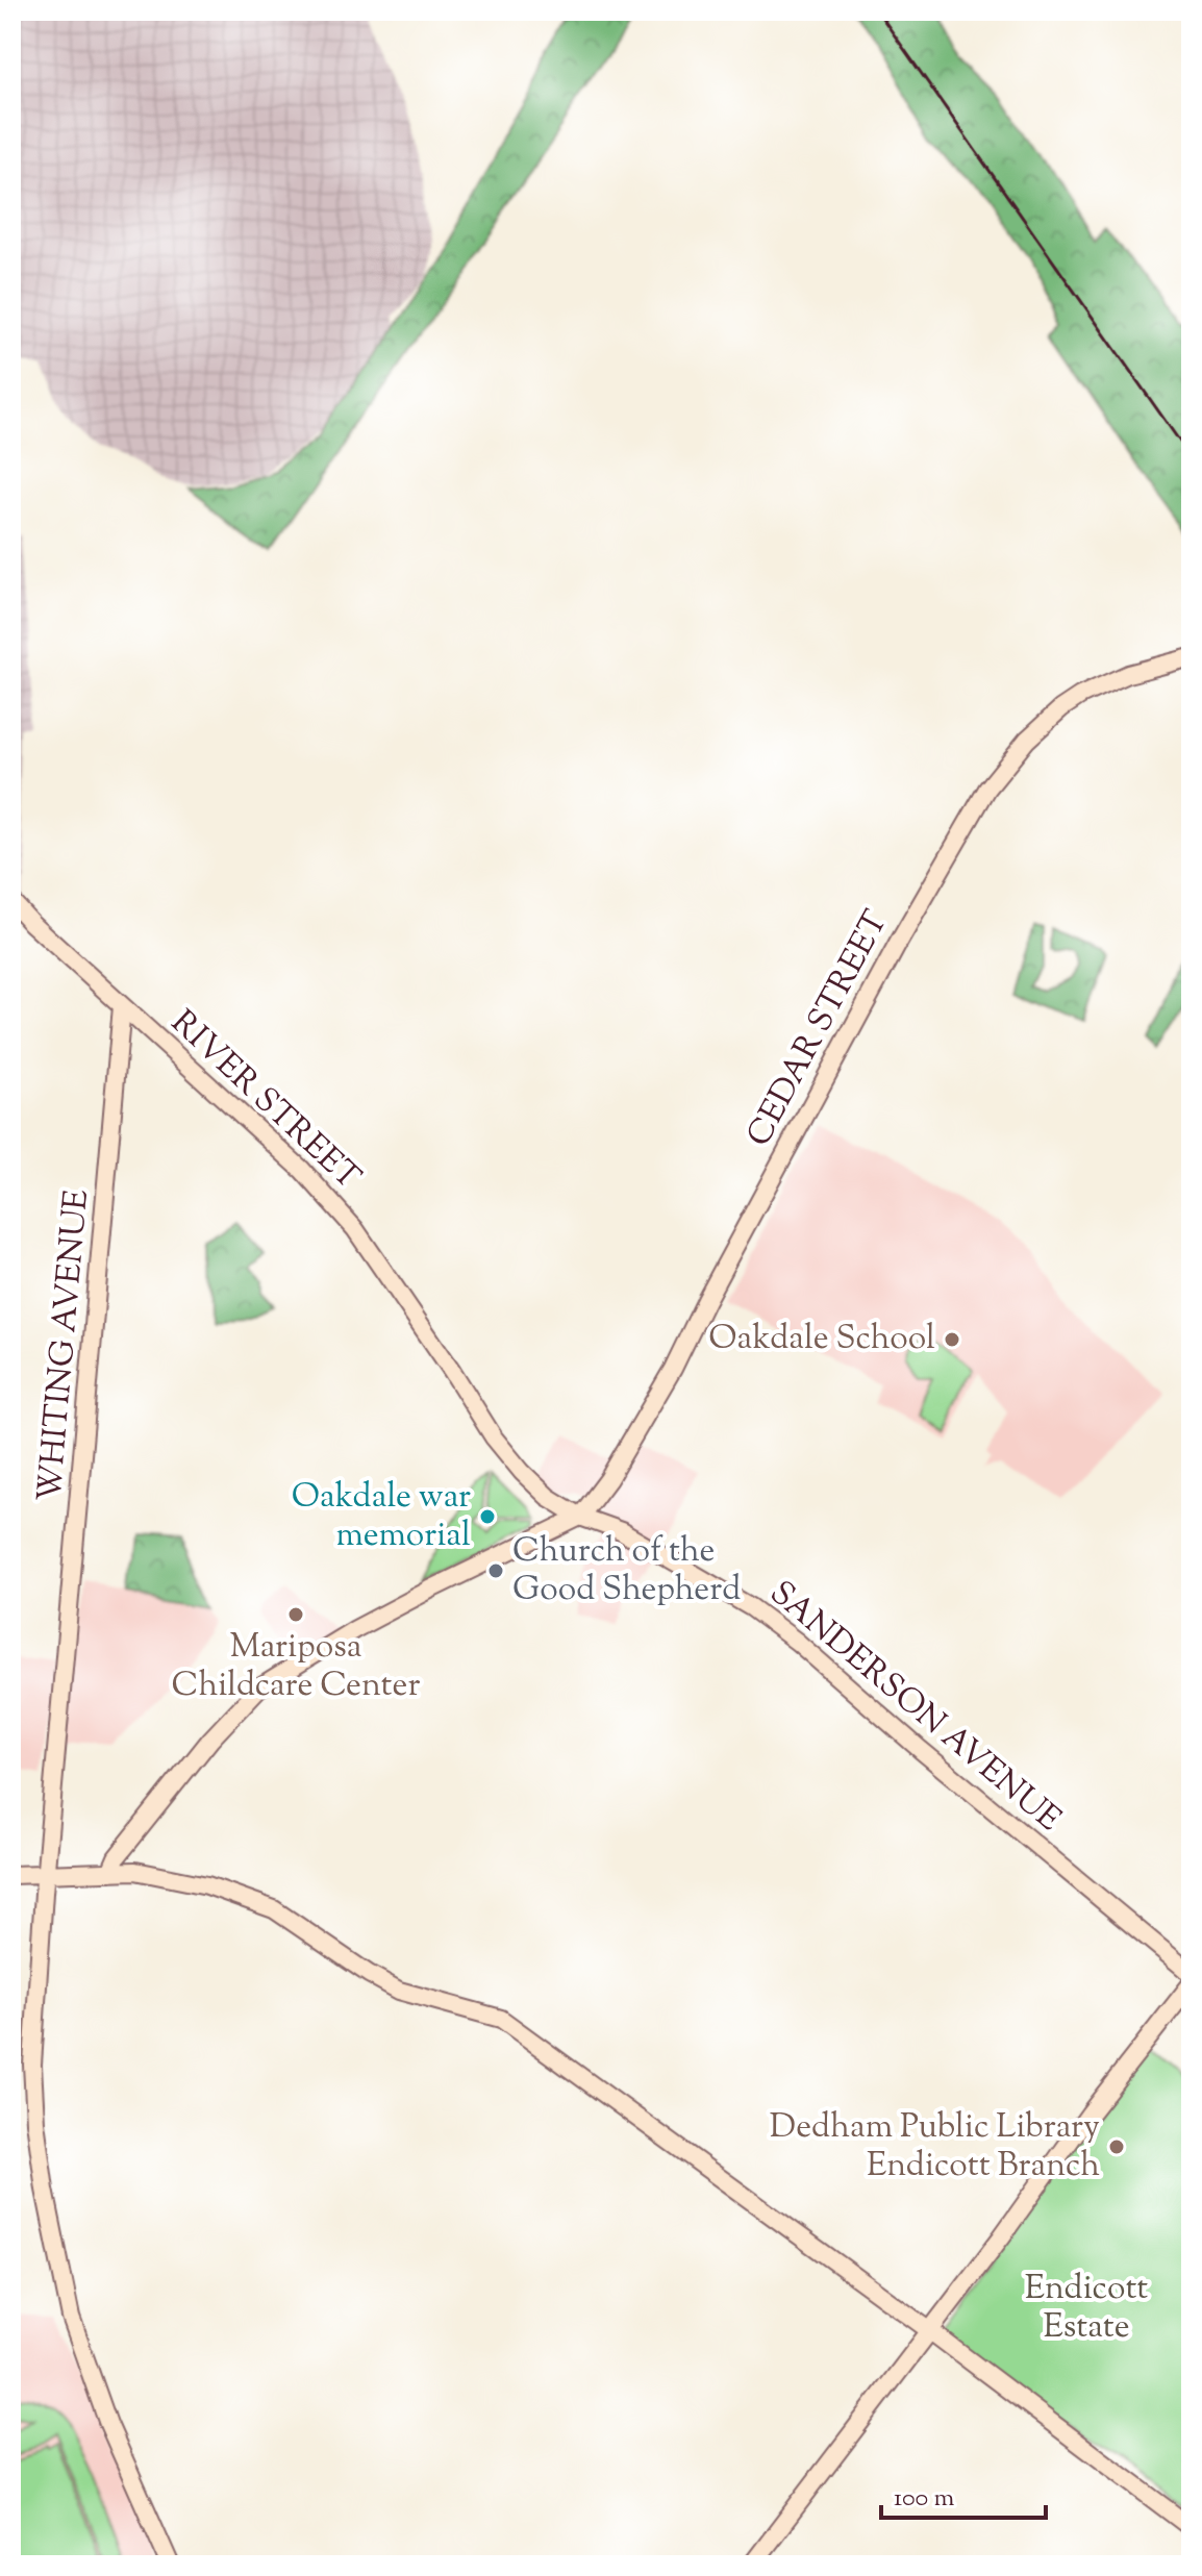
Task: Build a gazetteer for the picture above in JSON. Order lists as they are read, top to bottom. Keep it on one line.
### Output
{"streets":{"street":["CEDAR STREET","RIVER STREET","WHITING AVENUE","SANDERSON AVENUE"]},"crossings":[["CEDAR STREET","RIVER STREET"],["CEDAR STREET","SANDERSON AVENUE"],["RIVER STREET","WHITING AVENUE"],["RIVER STREET","SANDERSON AVENUE"]],"parks":["Endicott Estate"],"places":["Oakdale School","Oakdale war memorial","Church of the Good Shepherd","Mariposa Childcare Center","Dedham Public Library Endicott Branch"],"scale_bar":"100 m"}
